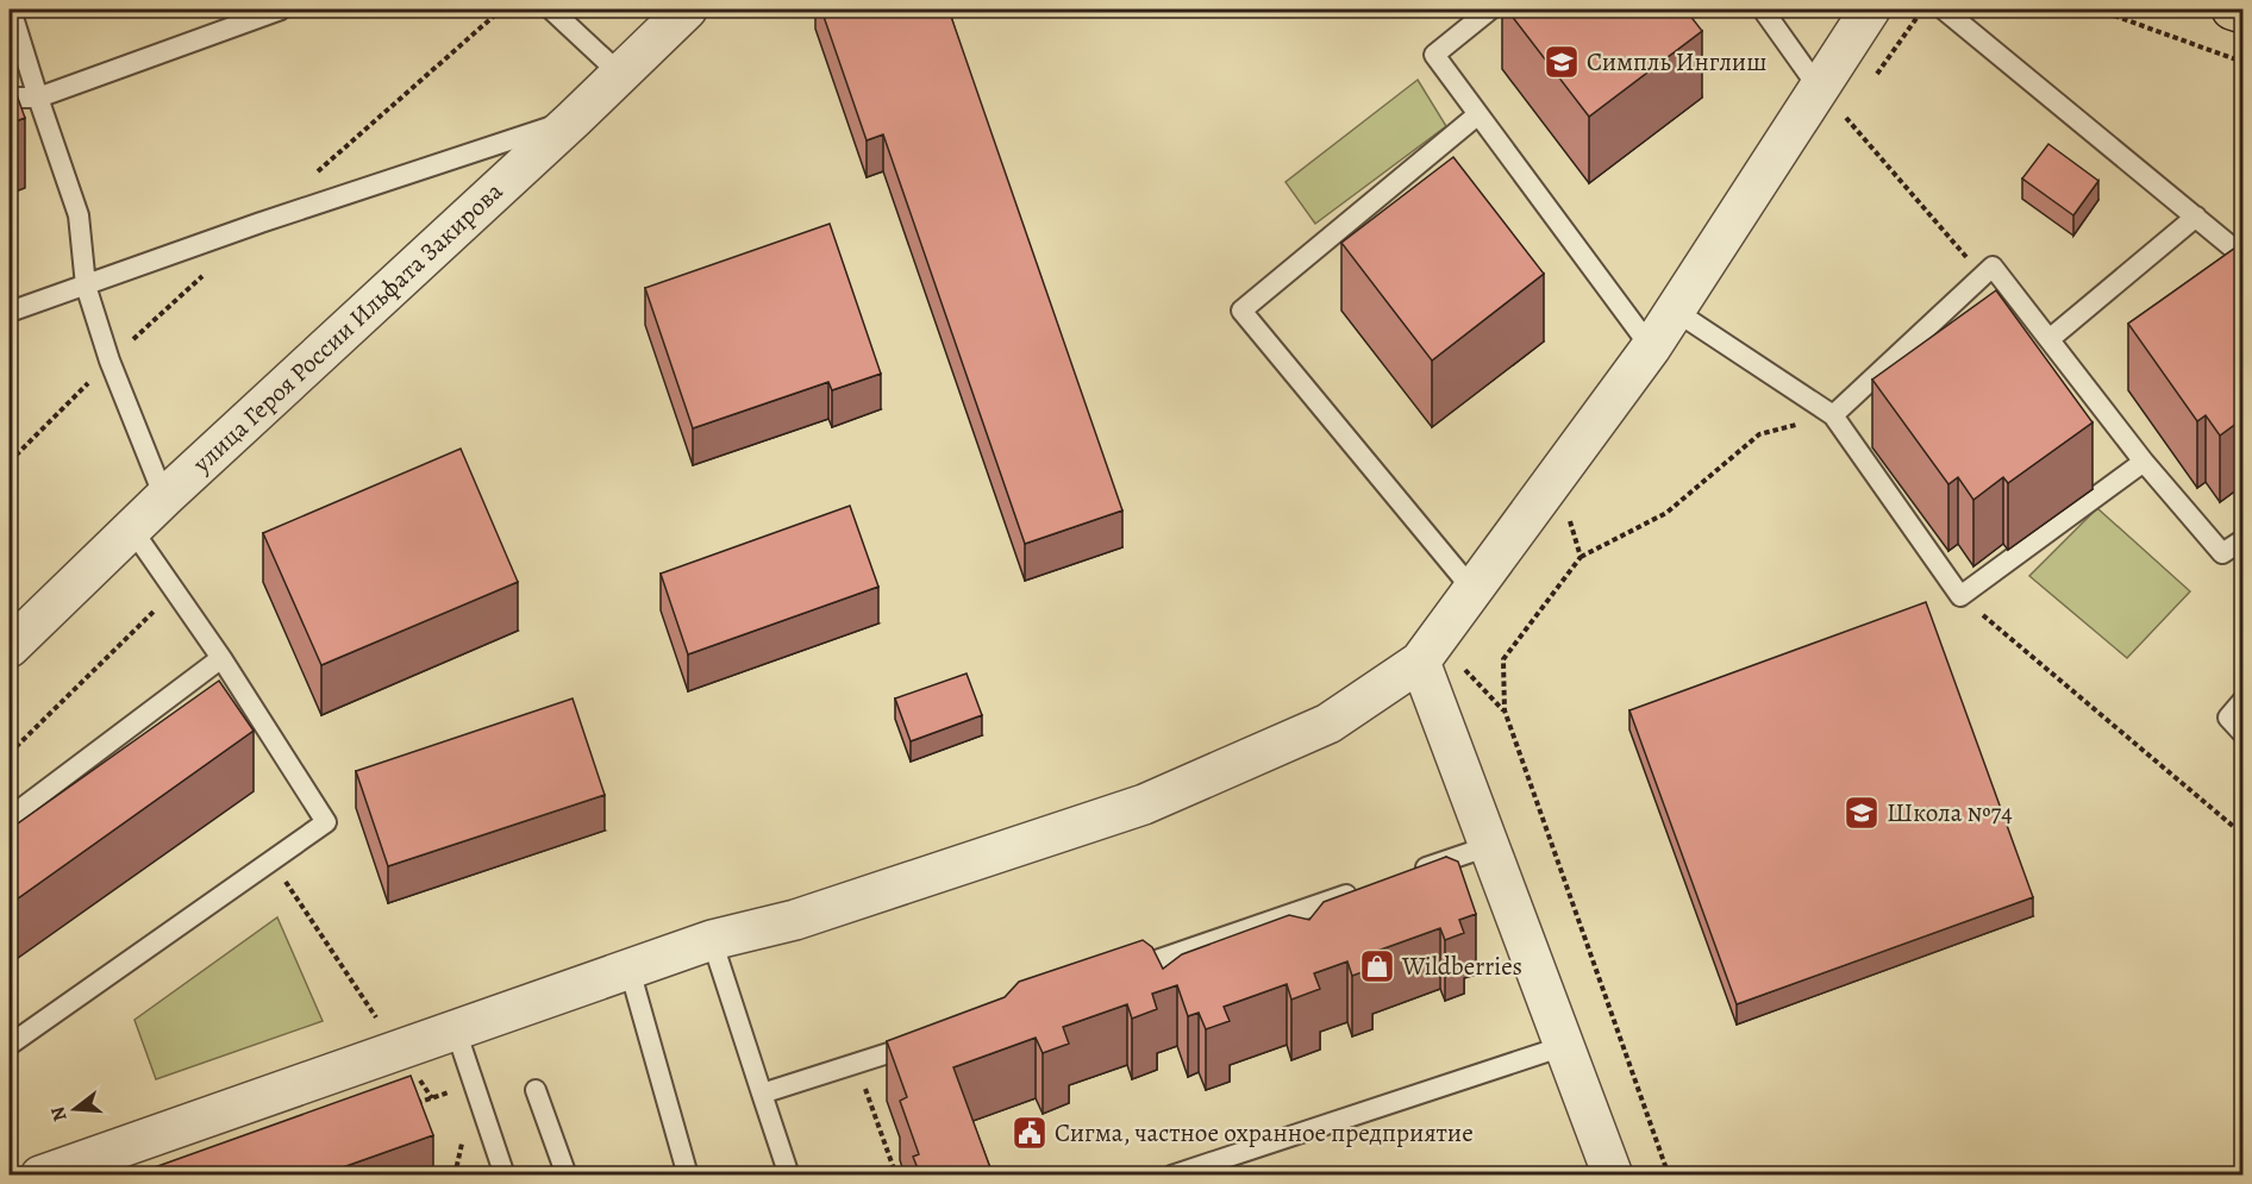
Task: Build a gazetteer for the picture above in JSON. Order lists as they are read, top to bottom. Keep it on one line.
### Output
{"streets":{"street":["улица Героя России Ильфата Закирова"]},"places":{"school or university":["Симпль Инглиш","Школа №74"],"shop":["Wildberries"],"public building":["Сигма, частное охранное предприятие"]},"north":"left"}
